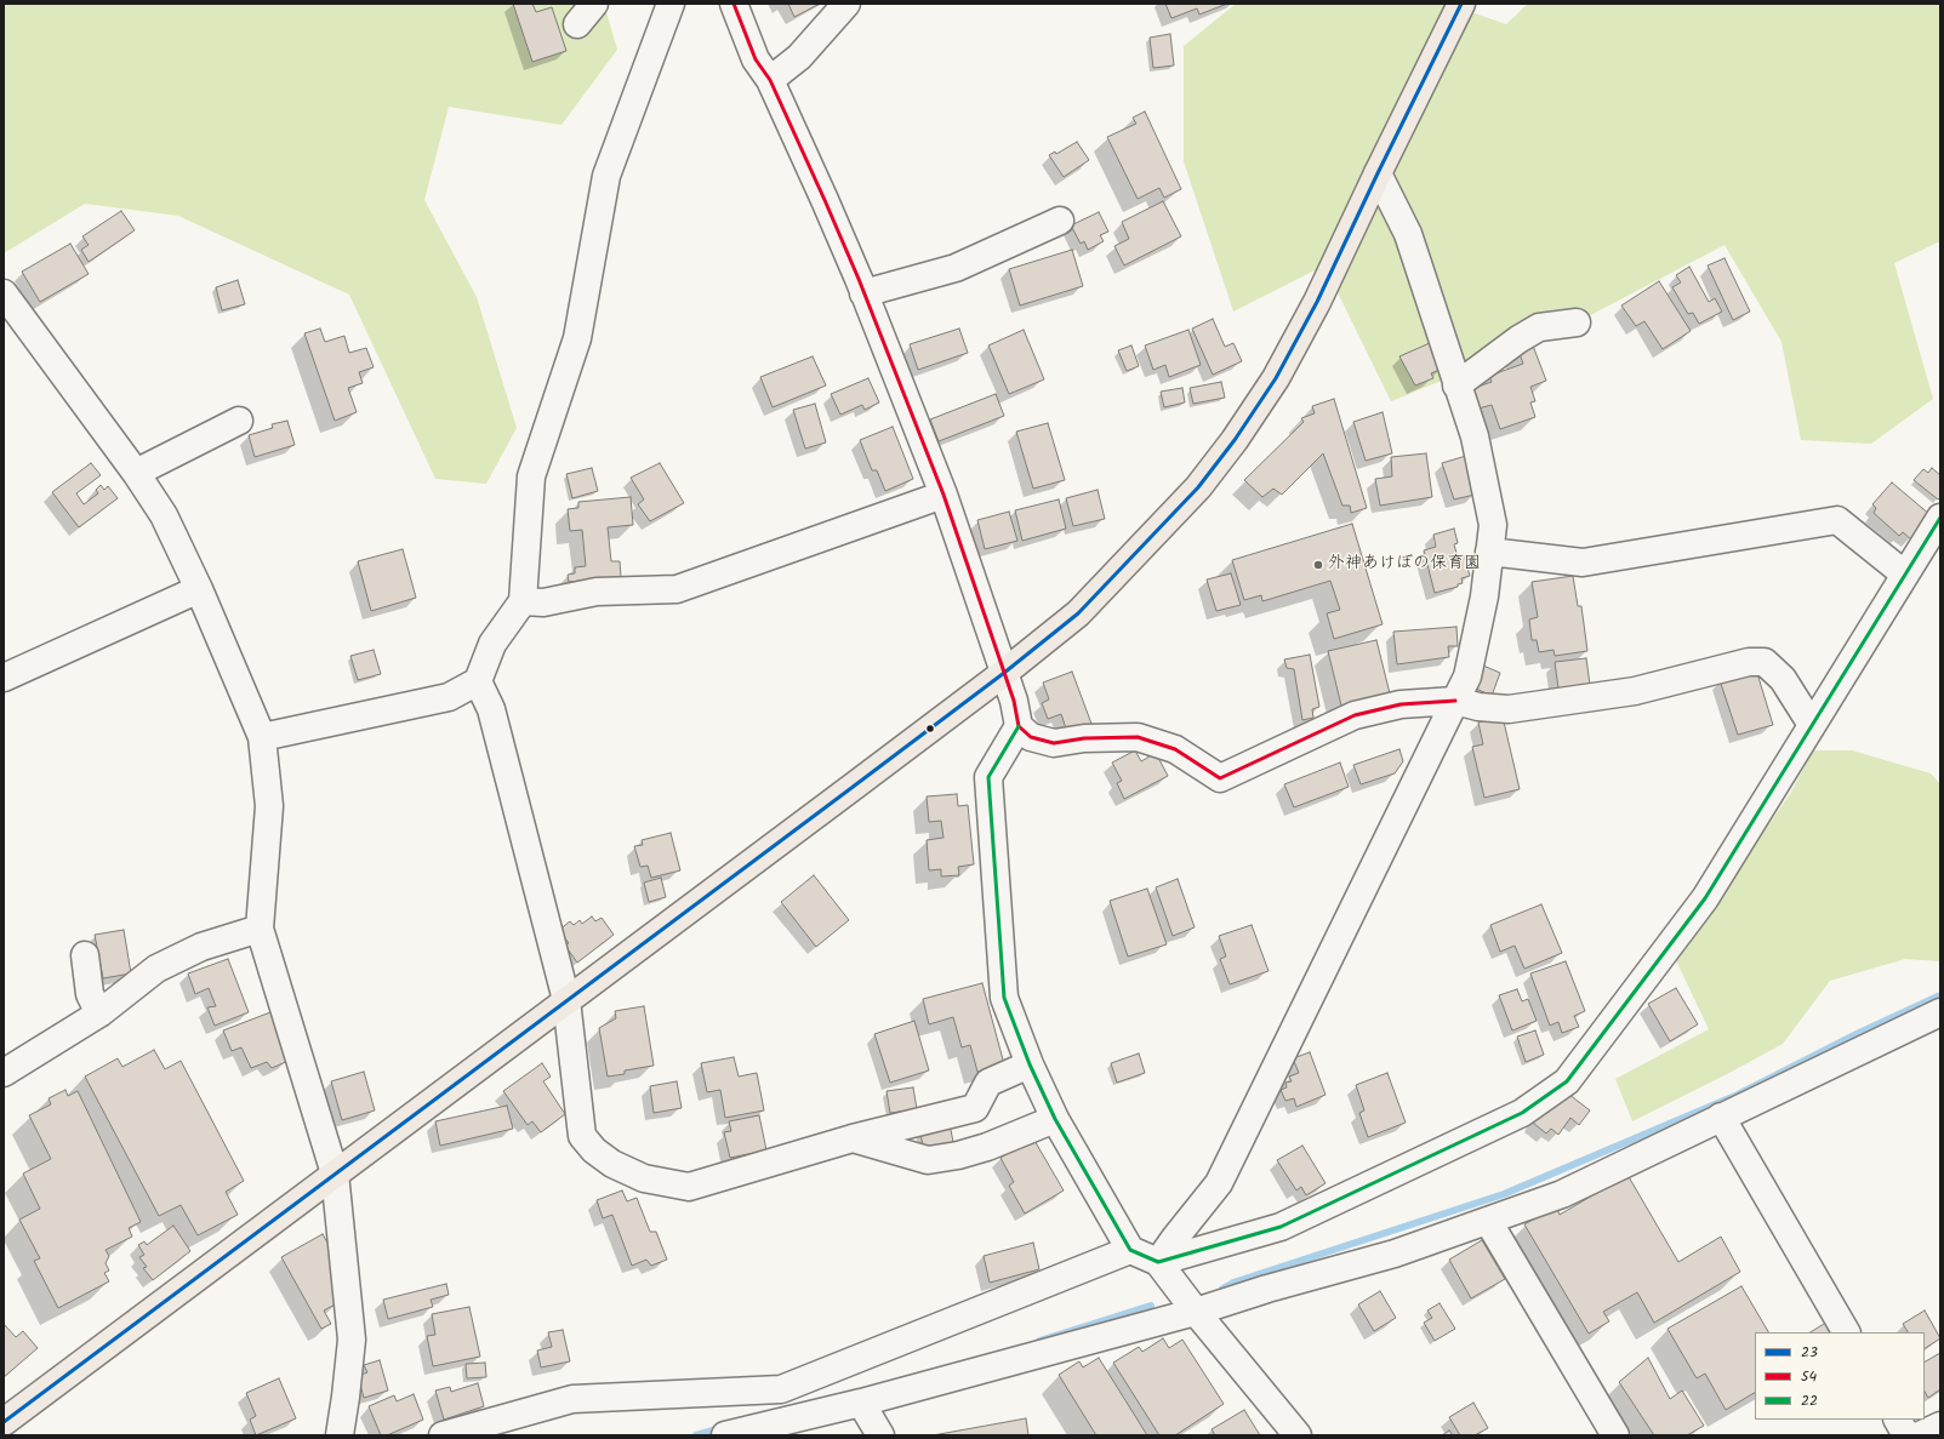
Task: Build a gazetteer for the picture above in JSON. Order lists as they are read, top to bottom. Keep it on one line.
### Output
{"places":["外神あけぼの保育園"],"lines":["transit line 23","transit line 54","transit line 22"],"legend":["23","54","22"]}
